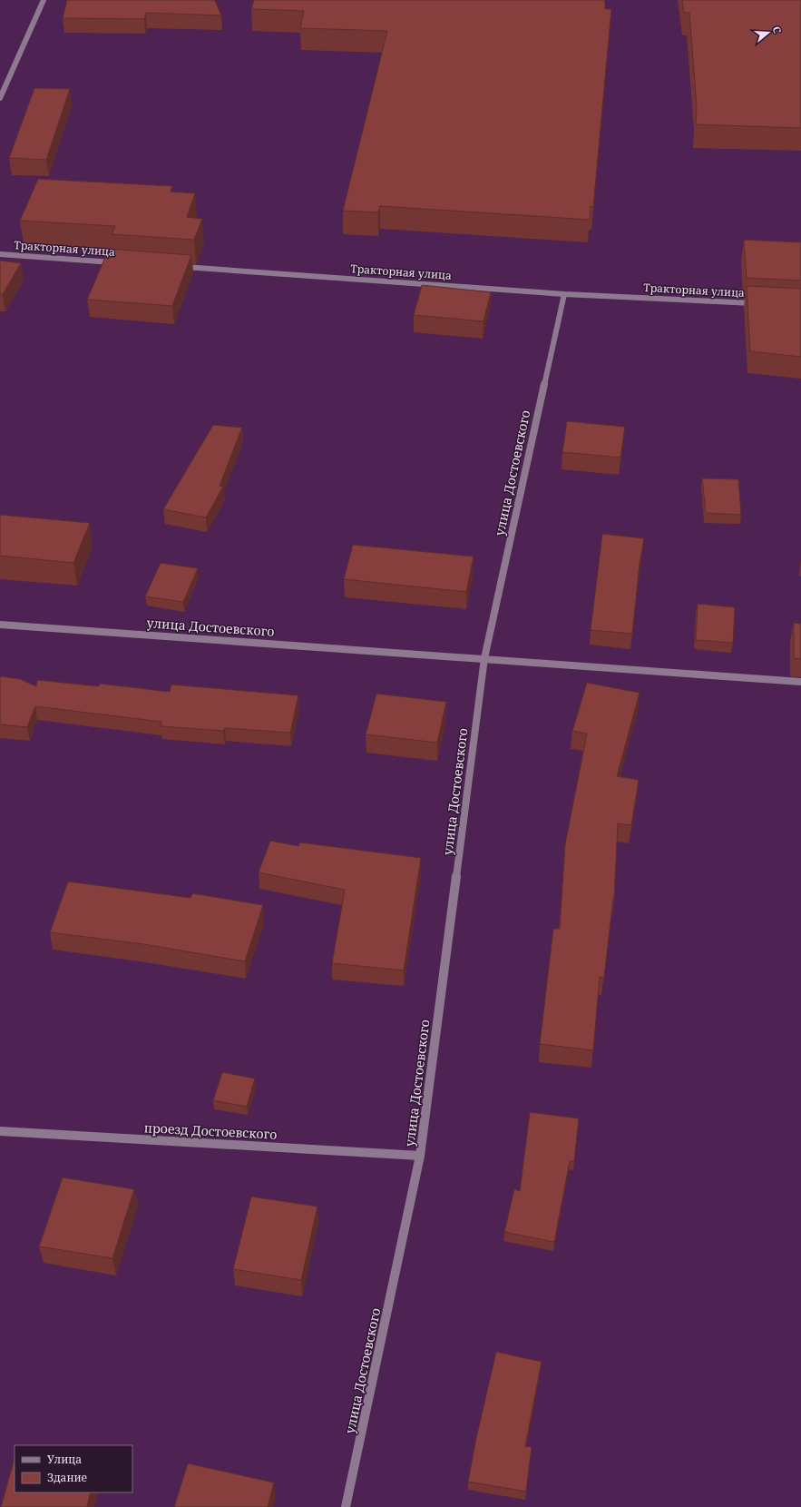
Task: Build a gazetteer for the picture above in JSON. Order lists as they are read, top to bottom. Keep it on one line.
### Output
{"streets":{"street":["Тракторная улица","улица Достоевского","проезд Достоевского"]},"crossings":[["Тракторная улица","улица Достоевского"],["улица Достоевского","проезд Достоевского"]],"legend":["Улица","Здание"],"north":"right"}
